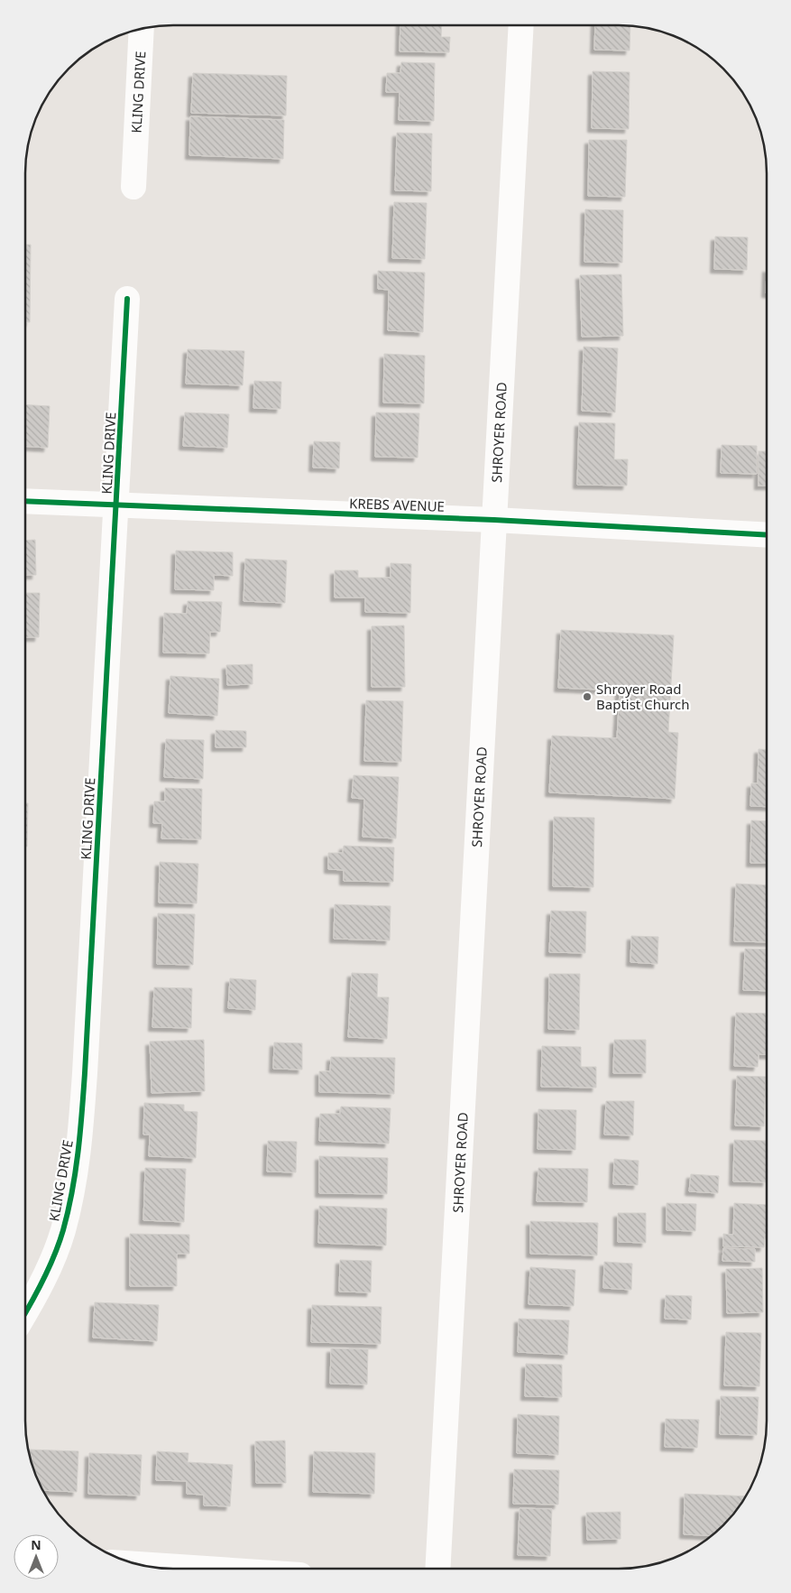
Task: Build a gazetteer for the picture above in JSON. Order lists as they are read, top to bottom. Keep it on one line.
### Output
{"streets":{"street":["KLING DRIVE","SHROYER ROAD","KREBS AVENUE"]},"crossings":[["KLING DRIVE","KREBS AVENUE"],["SHROYER ROAD","KREBS AVENUE"]],"places":["Shroyer Road Baptist Church"],"north":"top"}
